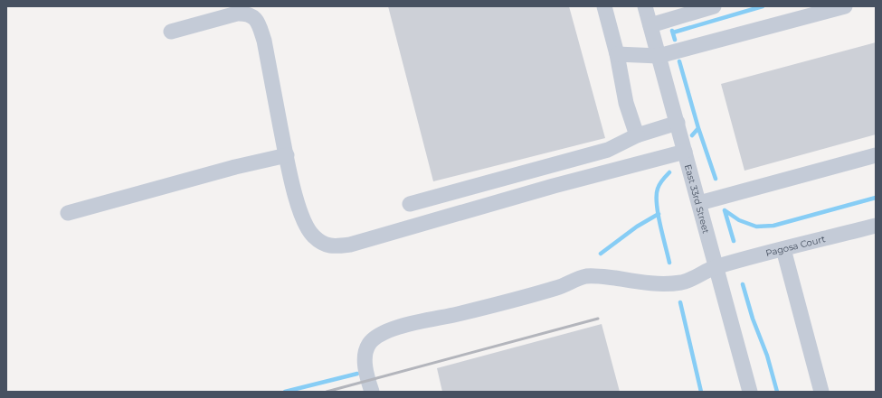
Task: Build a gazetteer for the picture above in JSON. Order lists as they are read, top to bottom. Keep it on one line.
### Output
{"streets":{"street":["East 33rd Street","Pagosa Court"]},"crossings":[["East 33rd Street","Pagosa Court"]]}
